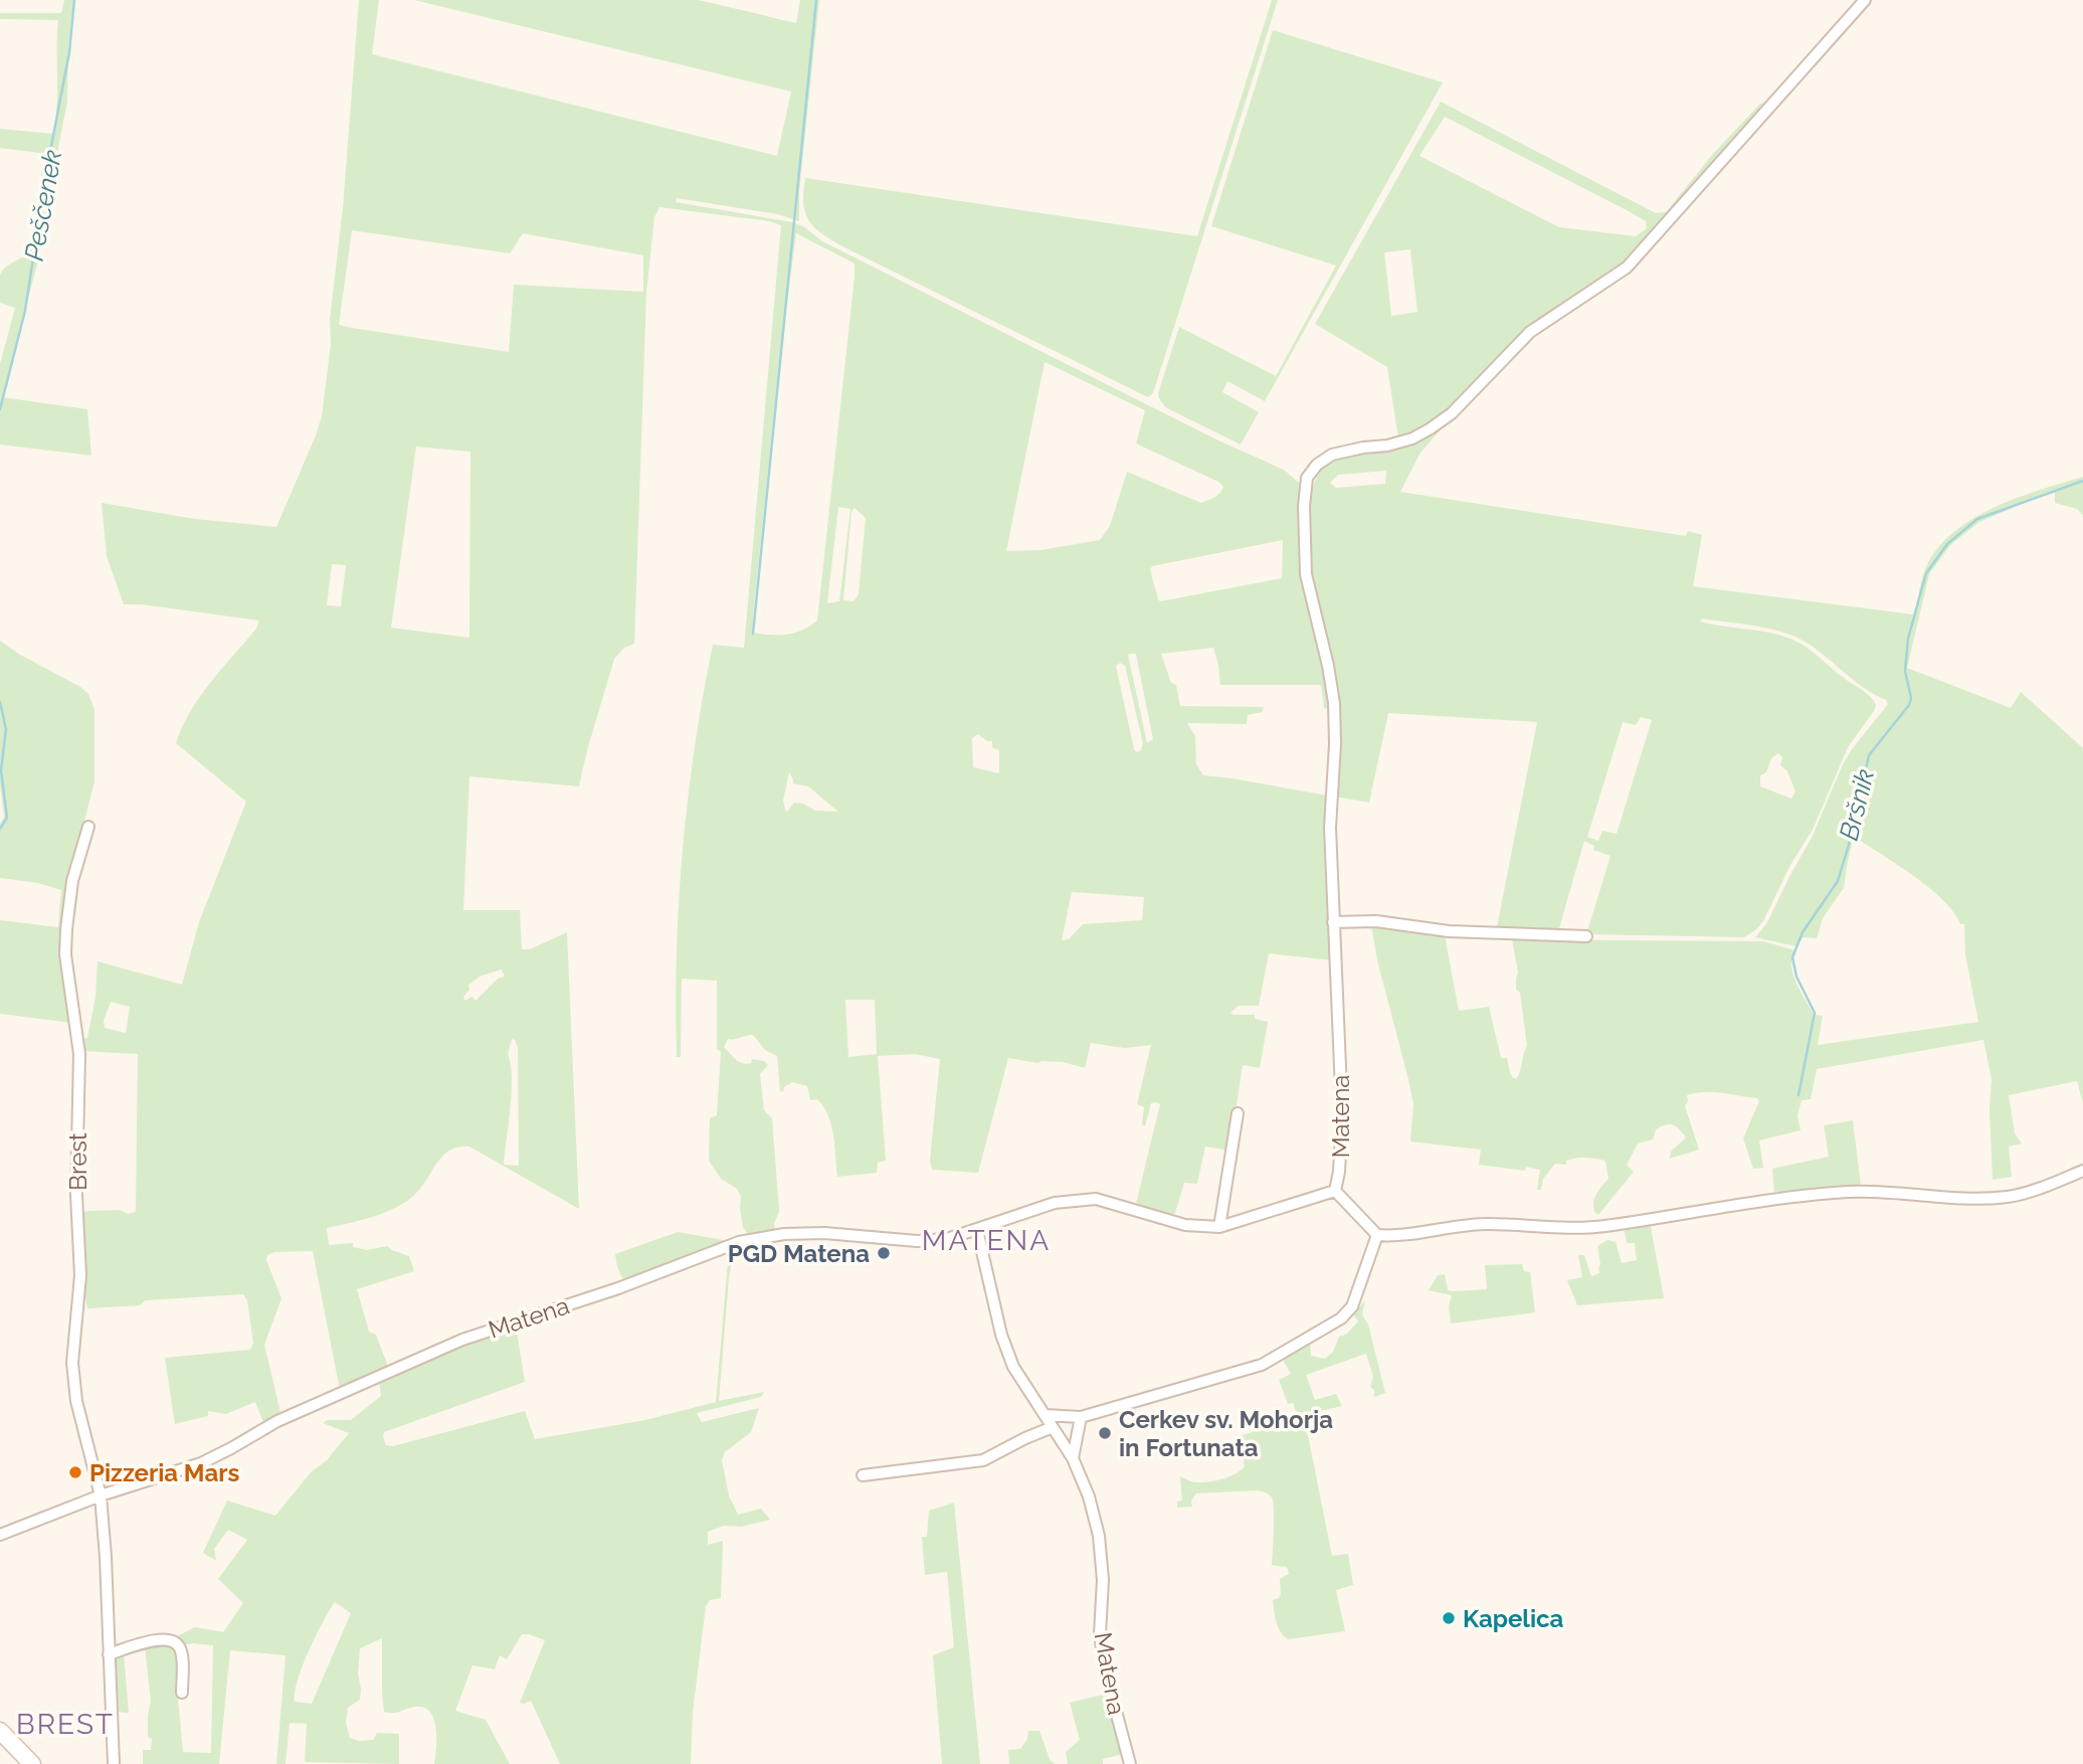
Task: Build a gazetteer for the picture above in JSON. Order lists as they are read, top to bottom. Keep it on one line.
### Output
{"streets":{"street":["Matena","Brest"]},"crossings":[["Matena","Brest"]],"districts":["MATENA","BREST"],"water":["Peščenek","Bršnik"],"places":["PGD Matena","Cerkev sv. Mohorja in Fortunata","Pizzeria Mars","Kapelica"]}
